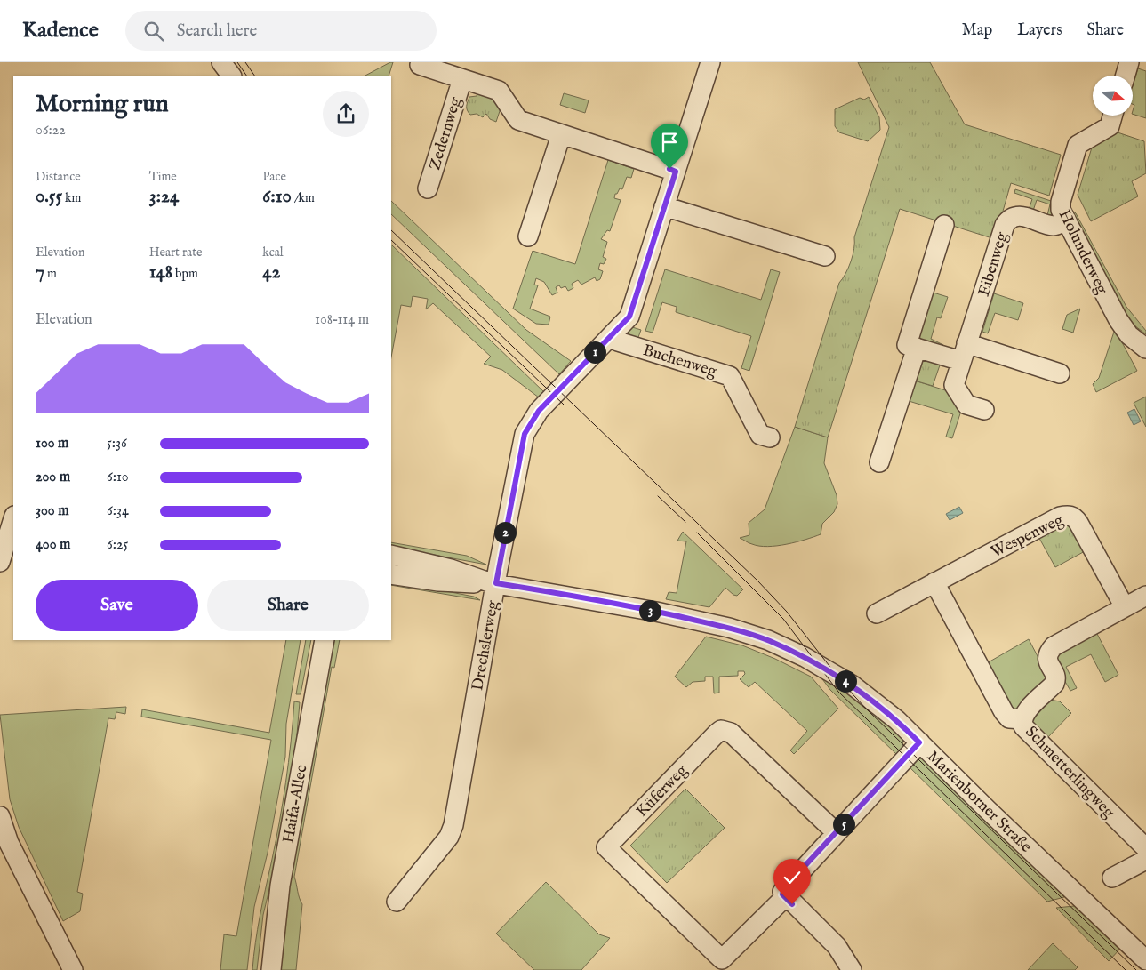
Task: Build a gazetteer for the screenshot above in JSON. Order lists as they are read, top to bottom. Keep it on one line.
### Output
{"streets":{"street":["Zedernweg","Holunderweg","Eibenweg","Buchenweg","Wespenweg","Drechslerweg","Schmetterlingweg","Küferweg","Marienborner Straße","Haifa-Allee"]},"crossings":[["Holunderweg","Eibenweg"],["Buchenweg","Drechslerweg"],["Wespenweg","Schmetterlingweg"],["Drechslerweg","Marienborner Straße"],["Küferweg","Marienborner Straße"]],"north":"right","page":{"header":"Kadence","search":"Search here","nav":["Map","Layers","Share"],"heading":["Morning run","06:22"],"stats":[["Distance","0.55 km"],["Time","3:24"],["Pace","6:10 /km"],["Elevation","7 m"],["Heart rate","148 bpm"],["kcal","42"]],"chart":["Elevation","108–114 m"],"pins":["1","2","3","4","5"],"list":[{"name":"100 m","note":"5:36"},{"name":"200 m","note":"6:10"},{"name":"300 m","note":"6:34"},{"name":"400 m","note":"6:25"}],"buttons":["Save","Share"]}}
